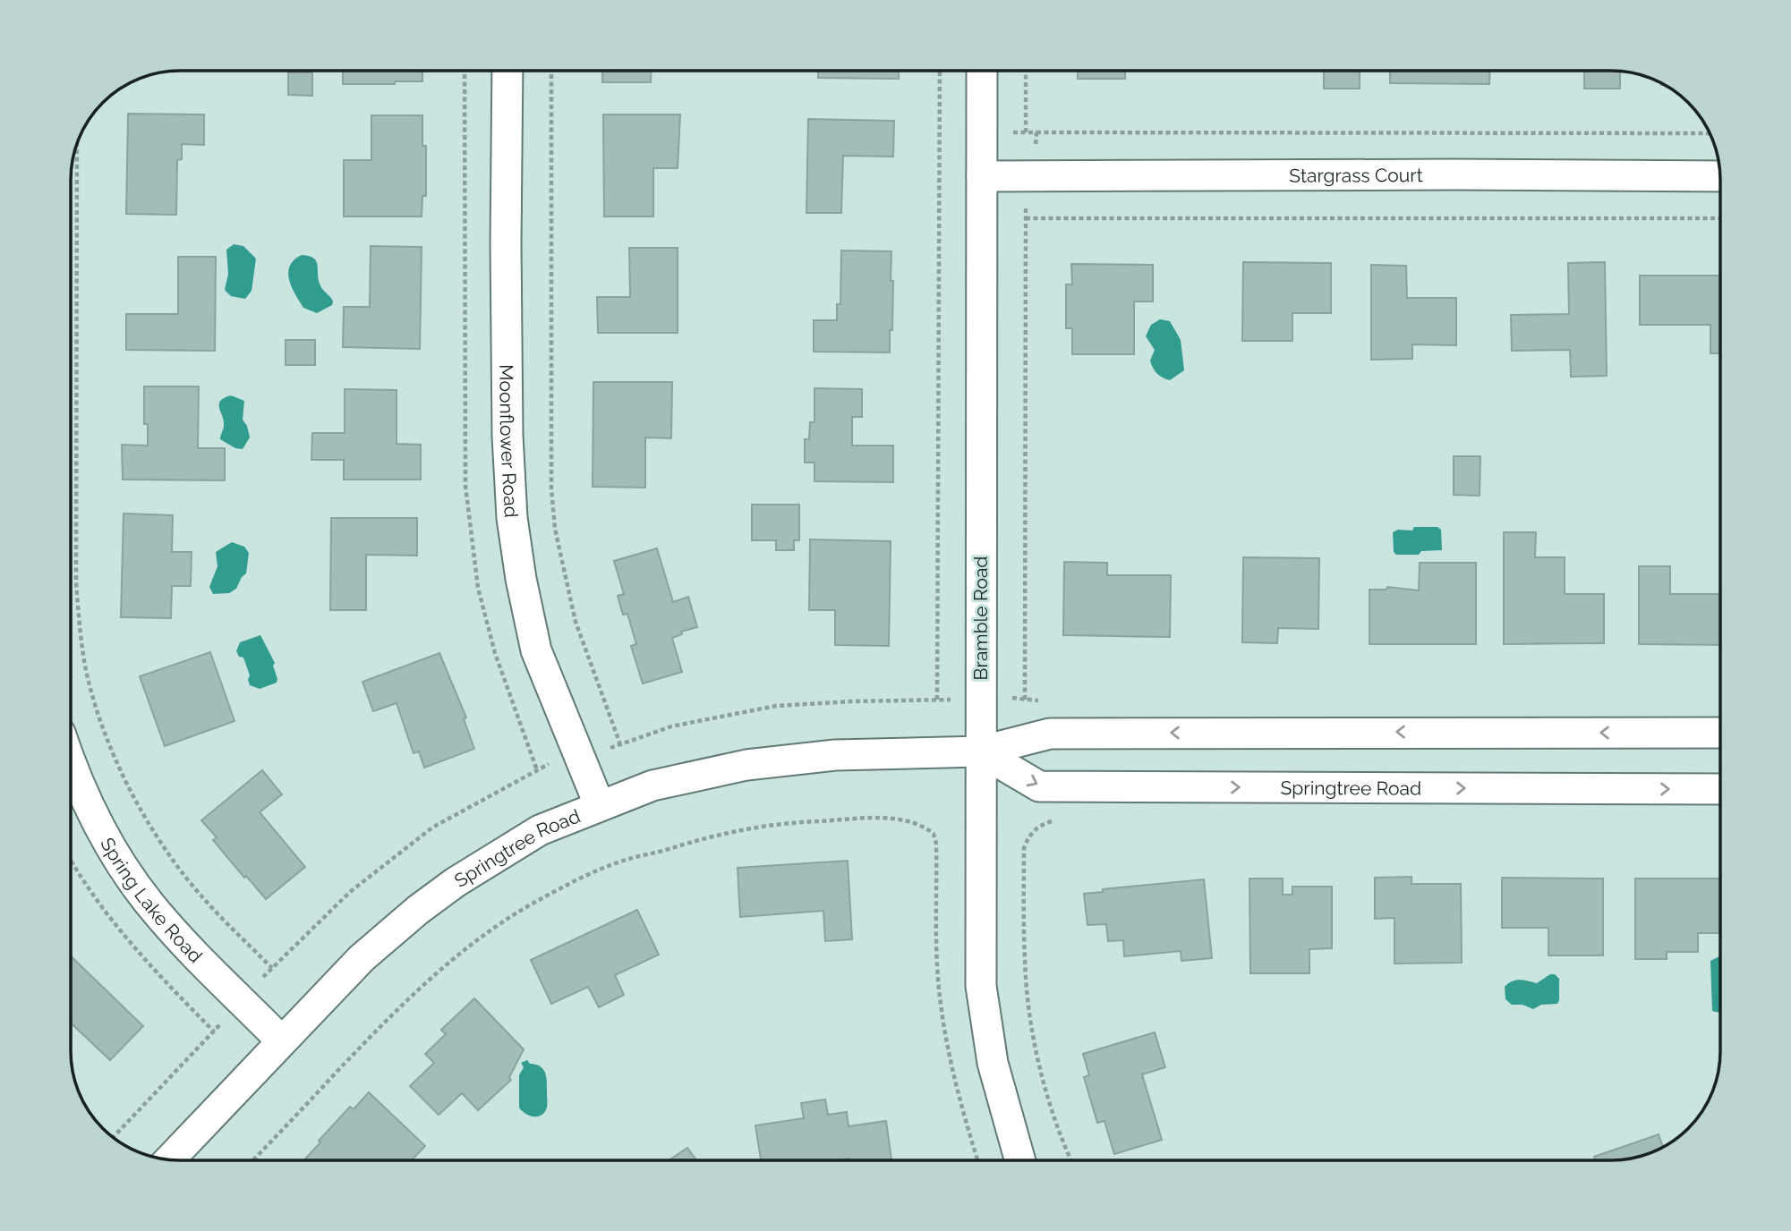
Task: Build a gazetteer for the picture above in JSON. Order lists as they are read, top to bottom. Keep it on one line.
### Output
{"streets":{"street":["Stargrass Court","Moonflower Road","Bramble Road","Springtree Road","Spring Lake Road"]},"crossings":[["Stargrass Court","Bramble Road"],["Moonflower Road","Springtree Road"],["Bramble Road","Springtree Road"],["Springtree Road","Spring Lake Road"]]}
